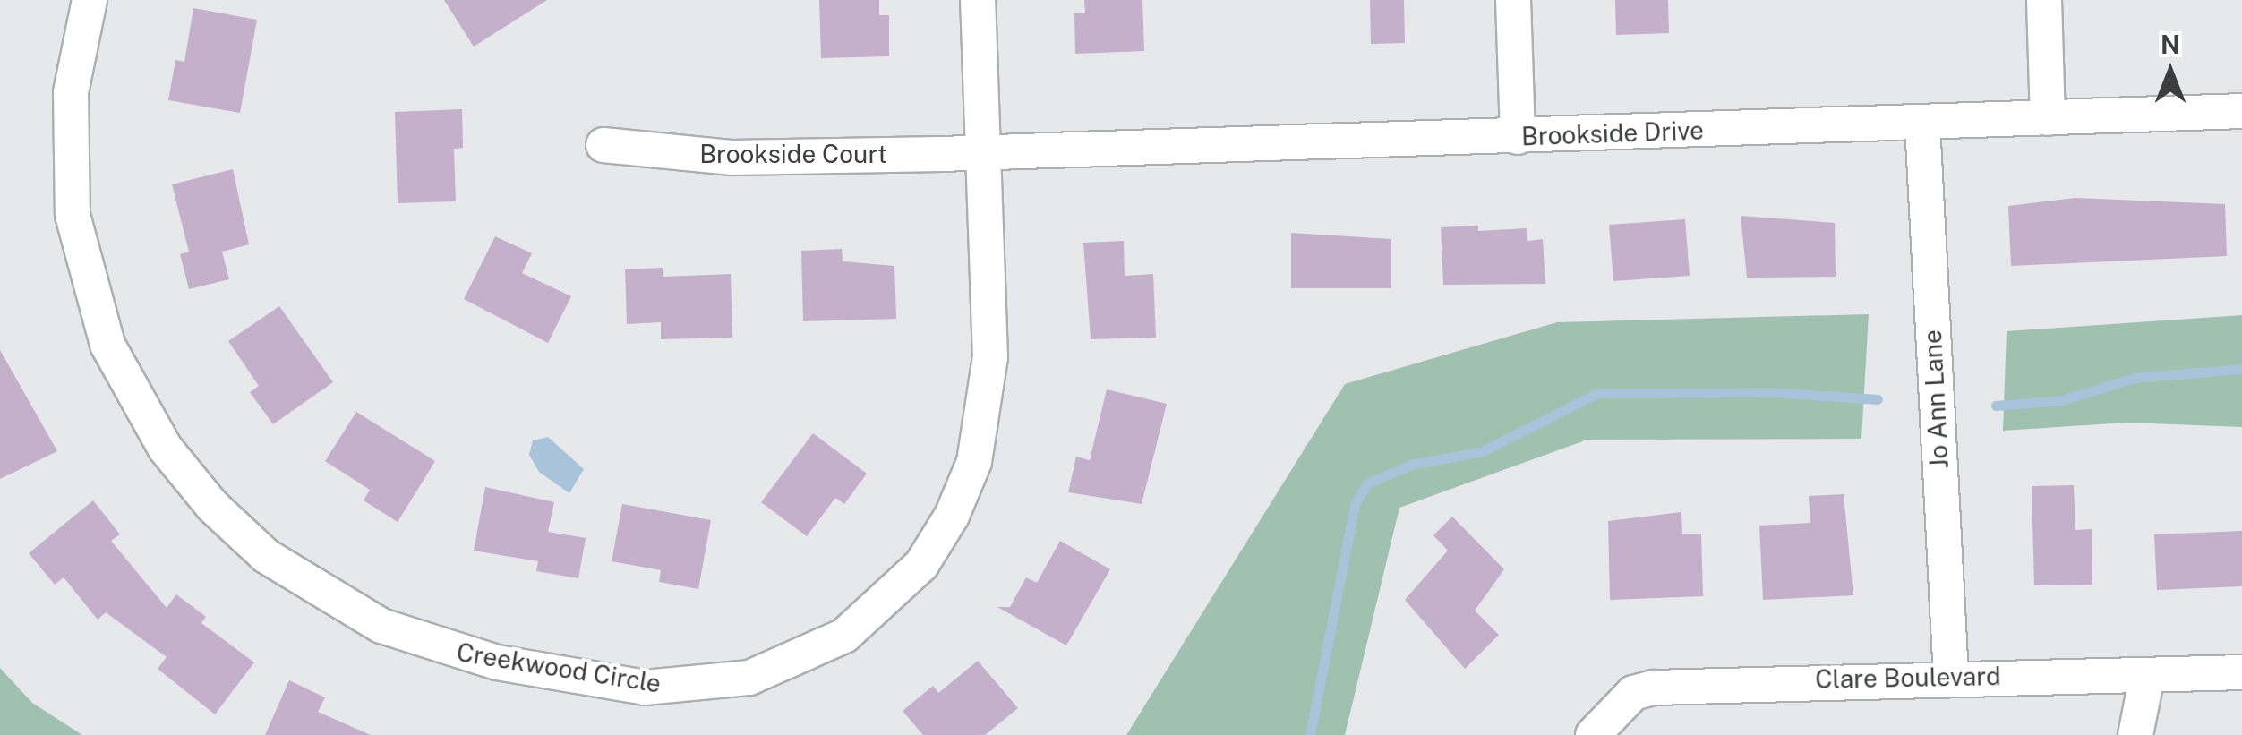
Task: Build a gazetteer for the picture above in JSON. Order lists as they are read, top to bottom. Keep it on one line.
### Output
{"streets":{"street":["Brookside Drive","Brookside Court","Jo Ann Lane","Creekwood Circle","Clare Boulevard"]},"crossings":[["Brookside Drive","Brookside Court"],["Brookside Drive","Jo Ann Lane"],["Brookside Drive","Creekwood Circle"],["Brookside Court","Creekwood Circle"],["Jo Ann Lane","Clare Boulevard"]],"north":"top"}
